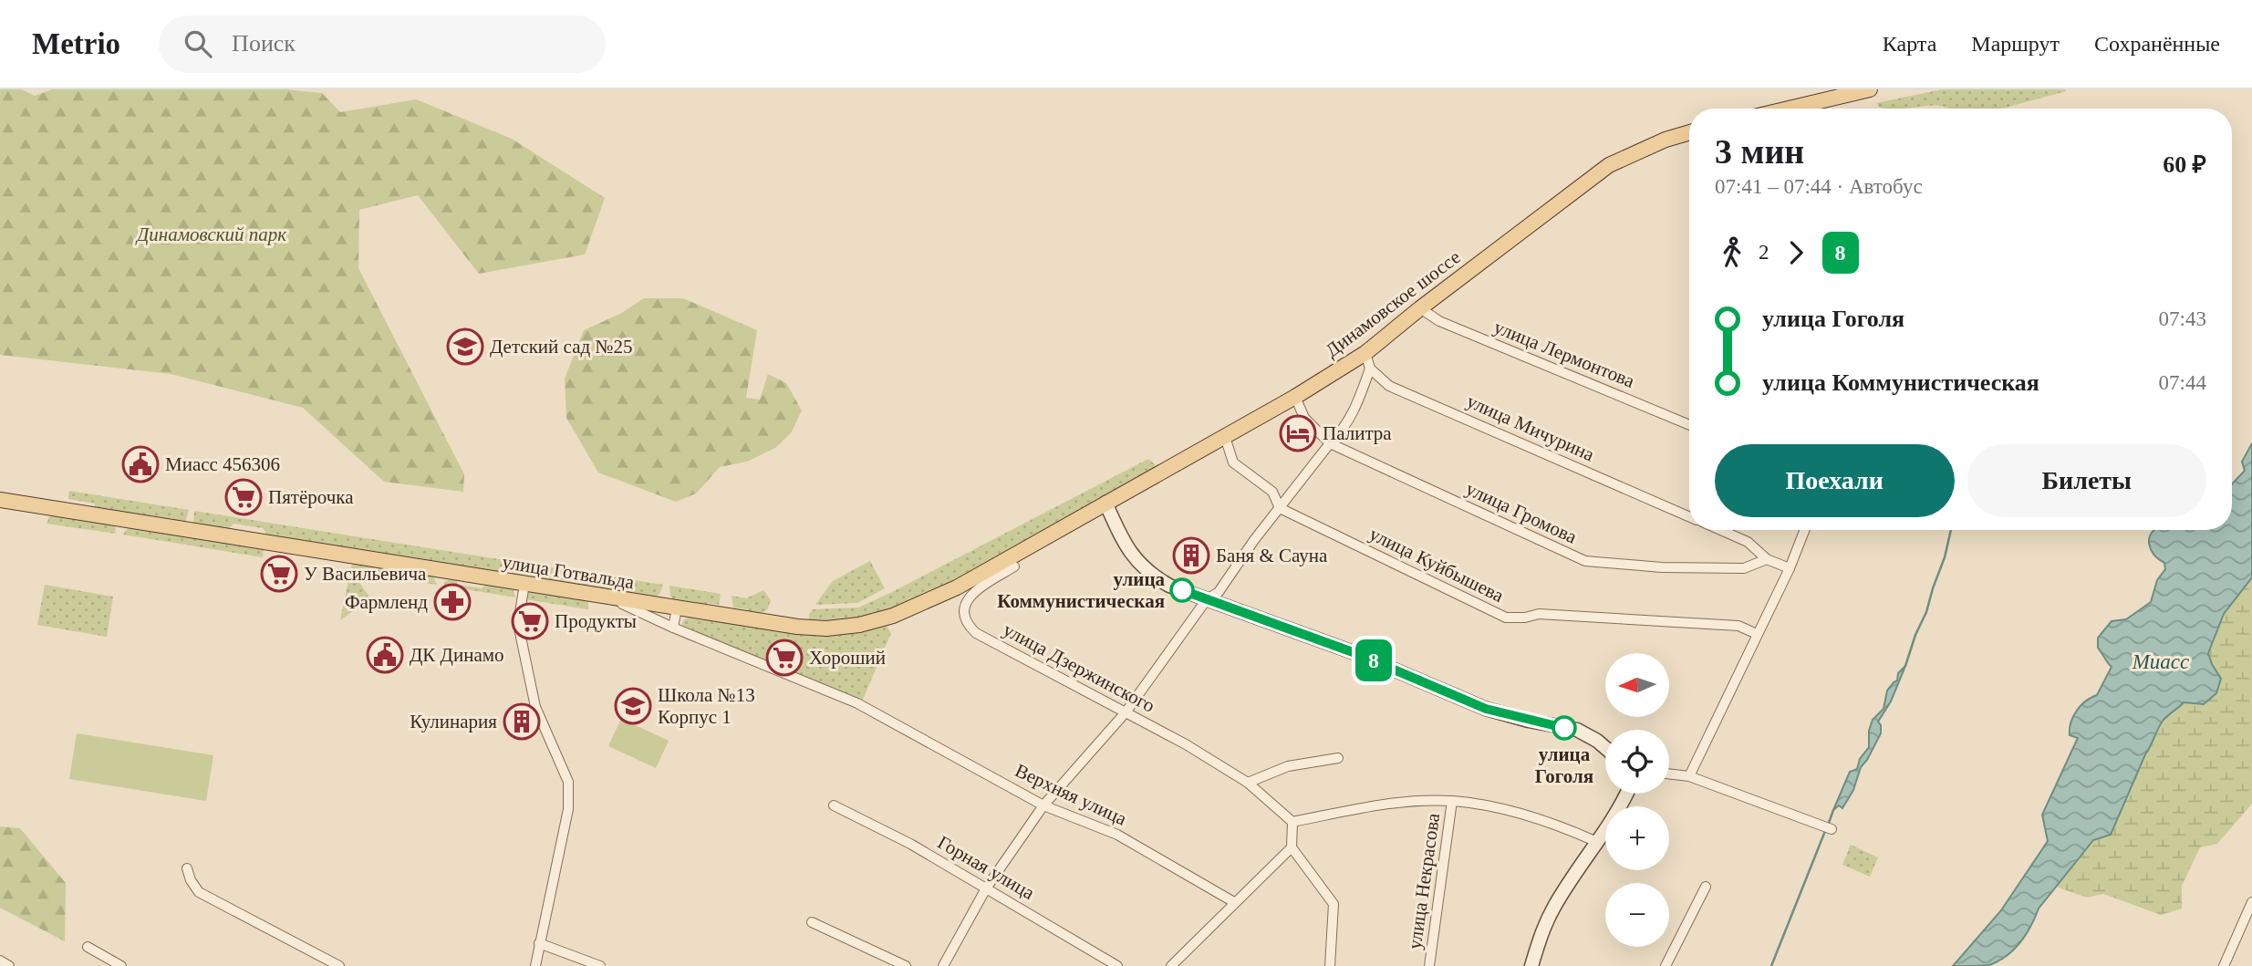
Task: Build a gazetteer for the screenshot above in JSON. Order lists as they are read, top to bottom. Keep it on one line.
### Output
{"streets":{"main road":["Динамовское шоссе","улица Готвальда"],"street":["улица Лермонтова","улица Мичурина","улица Громова","улица Куйбышева","улица Дзержинского","Верхняя улица","Горная улица","улица Некрасова"]},"crossings":[["Динамовское шоссе","улица Лермонтова"],["Динамовское шоссе","улица Громова"],["Динамовское шоссе","улица Куйбышева"],["Динамовское шоссе","улица Готвальда"],["улица Готвальда","Верхняя улица"]],"water":["Миасс"],"parks":["Динамовский парк"],"places":{"school or university":["Детский сад №25","Школа №13 Корпус 1"],"hotel":["Палитра"],"public building":["Миасс 456306","ДК Динамо"],"supermarket":["Пятёрочка","У Васильевича","Продукты","Хороший"],"building":["Баня & Сауна","Кулинария"],"other":["улица Коммунистическая","улица Гоголя"],"pharmacy":["Фармленд"]},"lines":["bus line 8"],"north":"left","page":{"header":"Metrio","search":"Поиск","nav":["Карта","Маршрут","Сохранённые"],"on_map":"8","heading":["3 мин","07:41 – 07:44 · Автобус","60 ₽"],"legs":["2","8"],"list":[{"name":"улица Гоголя","value":"07:43"},{"name":"улица Коммунистическая","value":"07:44"}],"buttons":["Поехали","Билеты"],"map_buttons":["+","−"]}}
